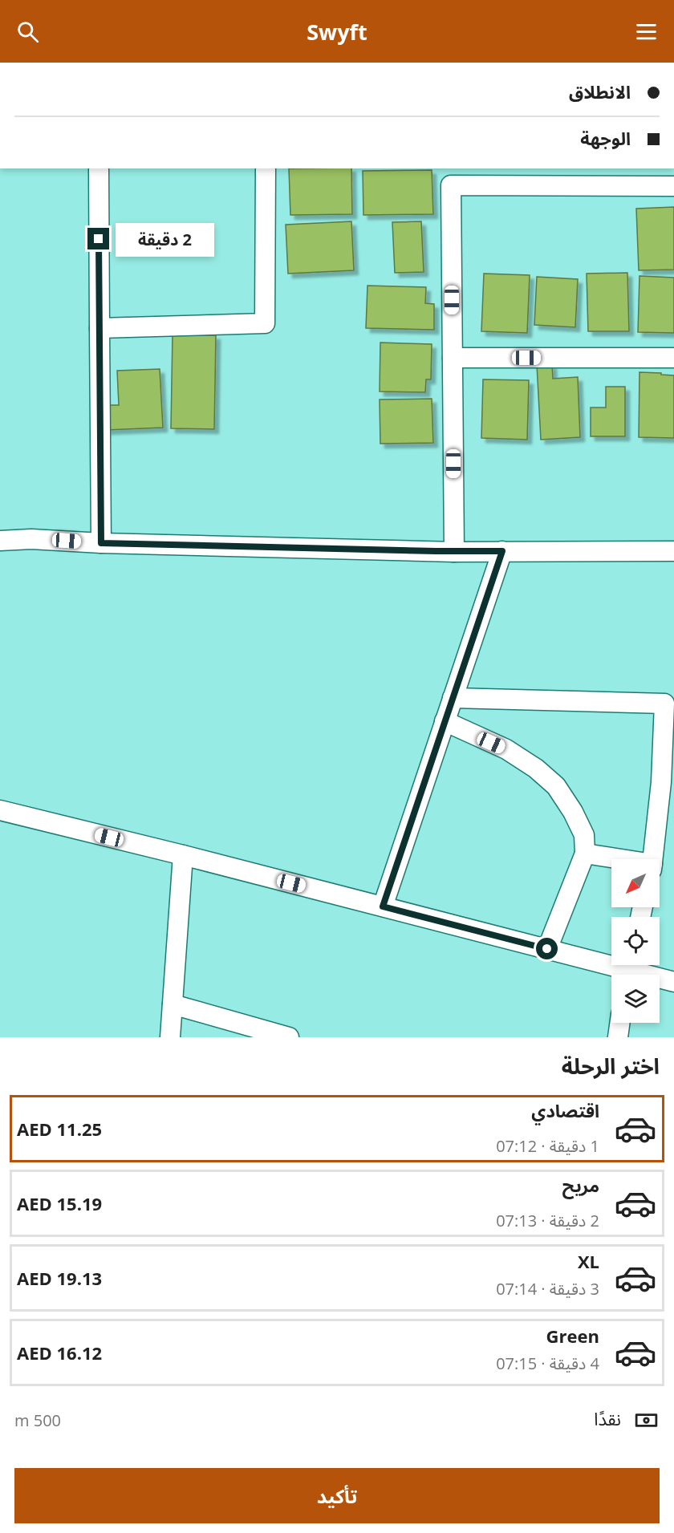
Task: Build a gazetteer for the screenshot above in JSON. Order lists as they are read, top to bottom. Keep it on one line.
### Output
{"north":"bottom left","page":{"header":"Swyft","banner":["الانطلاق","الوجهة"],"bubble":"2 دقيقة","heading":"اختر الرحلة","list":[{"name":"اقتصادي","note":"1 دقيقة · 07:12","value":"AED 11.25"},{"name":"مريح","note":"2 دقيقة · 07:13","value":"AED 15.19"},{"name":"XL","note":"3 دقيقة · 07:14","value":"AED 19.13"},{"name":"Green","note":"4 دقيقة · 07:15","value":"AED 16.12"}],"pay":["نقدًا","500 m"],"buttons":"تأكيد"}}
